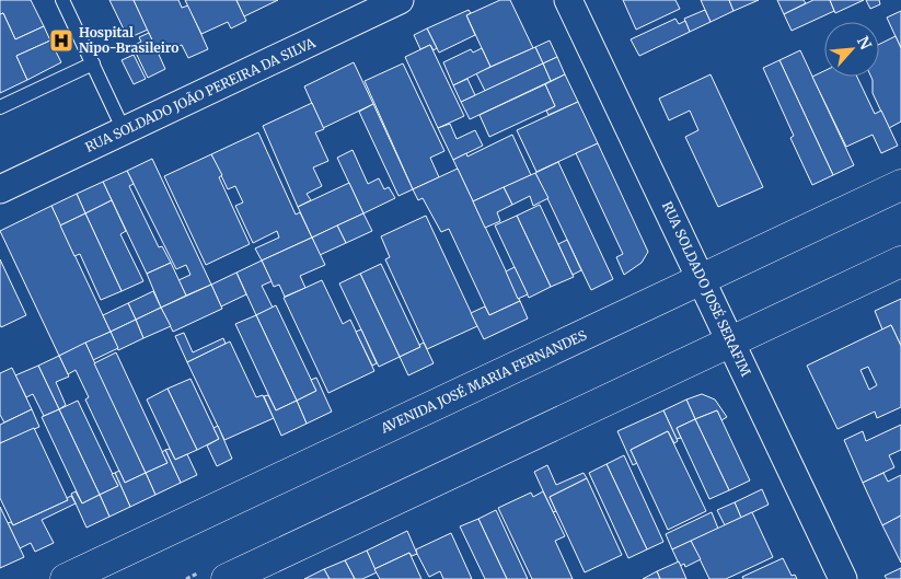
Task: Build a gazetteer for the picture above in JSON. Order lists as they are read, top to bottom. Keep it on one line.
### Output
{"streets":{"main road":["AVENIDA JOSÉ MARIA FERNANDES"],"street":["RUA SOLDADO JOÃO PEREIRA DA SILVA","RUA SOLDADO JOSÉ SERAFIM"]},"crossings":[["RUA SOLDADO JOSÉ SERAFIM","AVENIDA JOSÉ MARIA FERNANDES"]],"places":{"hospital":["Hospital Nipo-Brasileiro"]},"north":"top right"}
